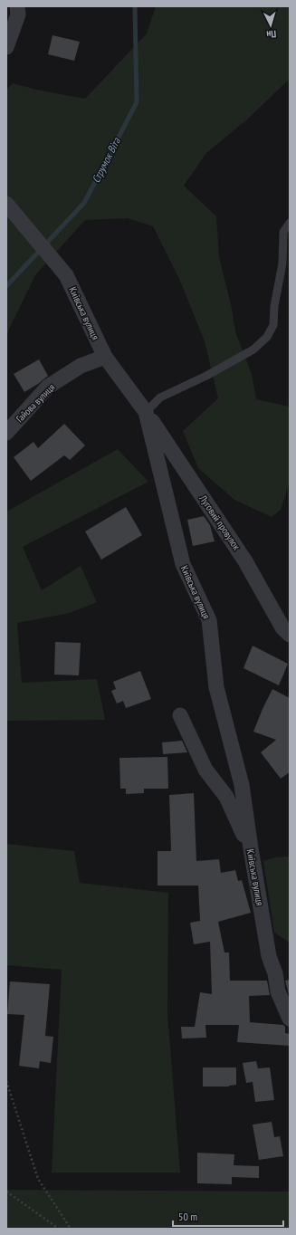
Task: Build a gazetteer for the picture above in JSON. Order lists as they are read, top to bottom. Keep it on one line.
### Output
{"streets":{"street":["Київська вулиця","Гайова вулиця","Луговий провулок"]},"crossings":[["Київська вулиця","Гайова вулиця"],["Київська вулиця","Луговий провулок"]],"water":["Струмок Віта"],"scale_bar":"50 m","north":"bottom"}
